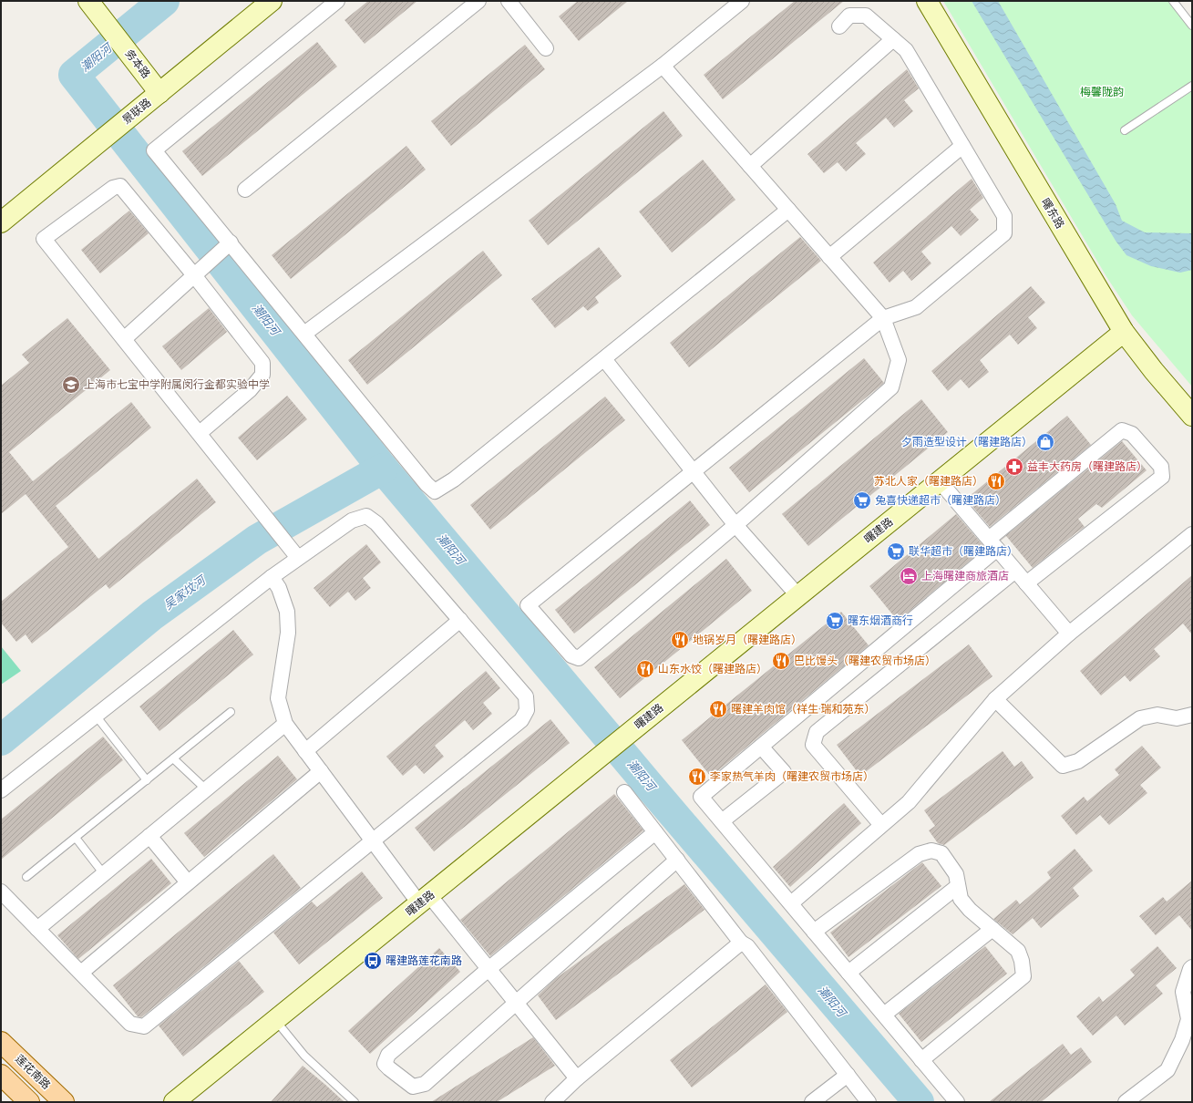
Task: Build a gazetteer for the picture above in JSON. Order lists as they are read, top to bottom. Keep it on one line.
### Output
{"streets":{"main road":["莲花南路"],"street":["务本路","景联路","曙东路","曙建路"]},"crossings":[["务本路","景联路"],["曙东路","曙建路"]],"water":["潮阳河","吴家坟河"],"parks":["梅馨陇韵"],"places":{"school or university":["上海市七宝中学附属闵行金都实验中学"],"shop":["夕雨造型设计（曙建路店）"],"pharmacy":["益丰大药房（曙建路店）"],"restaurant":["苏北人家（曙建路店）","地锅岁月（曙建路店）","巴比馒头（曙建农贸市场店）","山东水饺（曙建路店）","曙建羊肉馆（祥生·瑞和苑东）","李家热气羊肉（曙建农贸市场店）"],"supermarket":["兔喜快递超市（曙建路店）","联华超市（曙建路店）","曙东烟酒商行"],"hotel":["上海曙建商旅酒店"],"bus stop":["曙建路莲花南路"]}}
